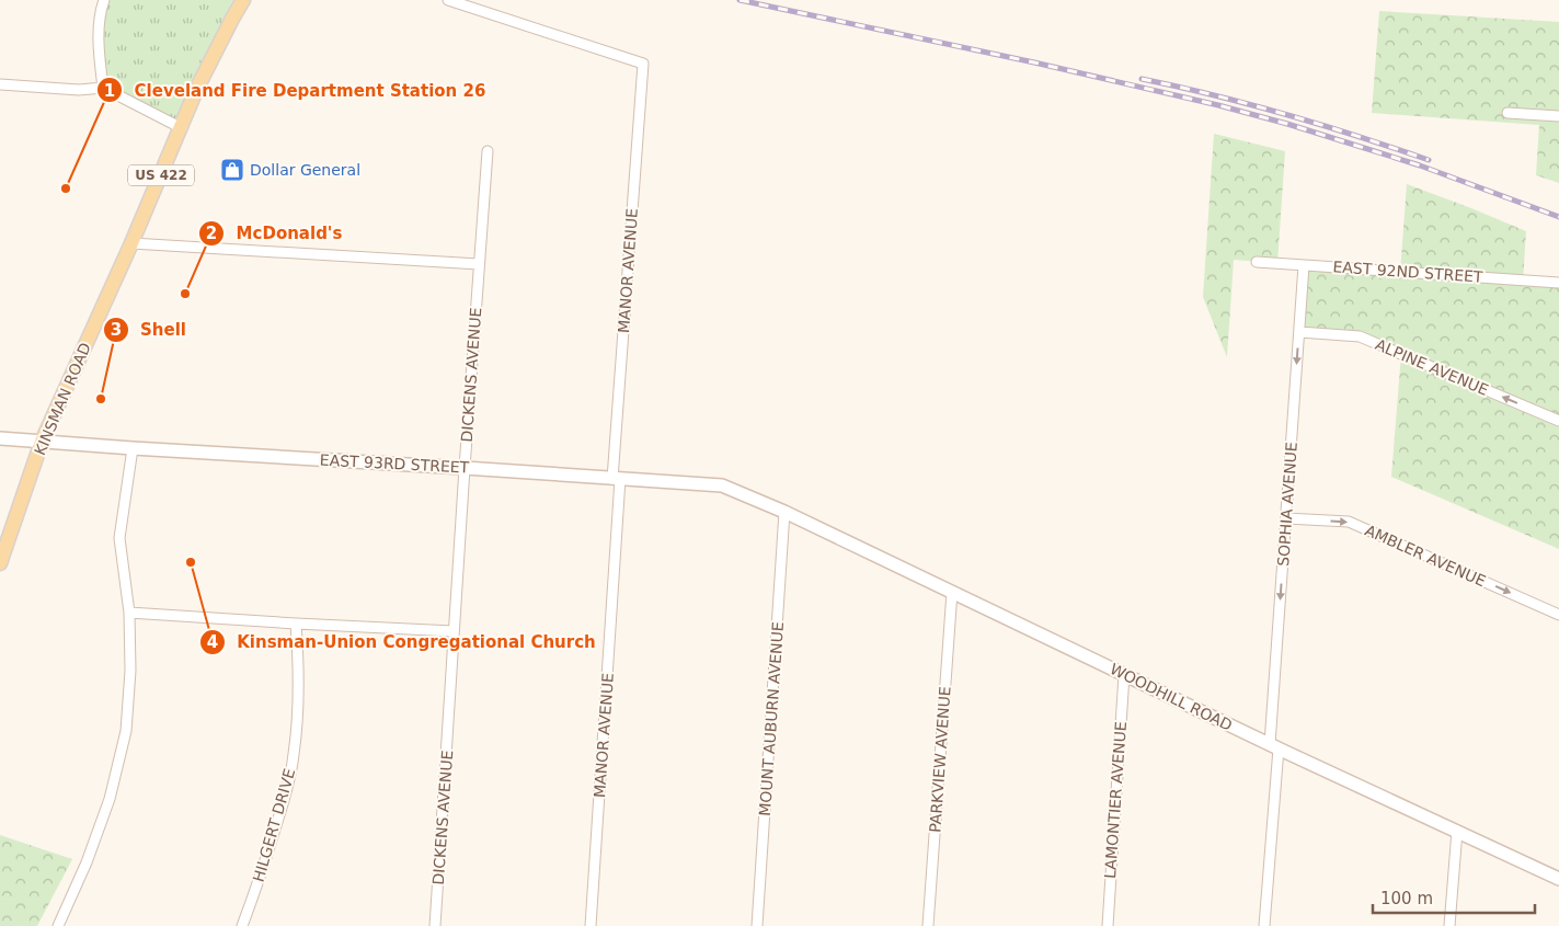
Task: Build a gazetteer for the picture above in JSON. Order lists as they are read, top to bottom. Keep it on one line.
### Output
{"streets":{"main road":["US 422","KINSMAN ROAD","EAST 93RD STREET","WOODHILL ROAD"],"street":["MANOR AVENUE","EAST 92ND STREET","ALPINE AVENUE","DICKENS AVENUE","SOPHIA AVENUE","AMBLER AVENUE","MOUNT AUBURN AVENUE","PARKVIEW AVENUE","LAMONTIER AVENUE","HILGERT DRIVE"]},"crossings":[["MANOR AVENUE","EAST 93RD STREET"],["EAST 92ND STREET","SOPHIA AVENUE"],["ALPINE AVENUE","SOPHIA AVENUE"],["DICKENS AVENUE","EAST 93RD STREET"],["KINSMAN ROAD","EAST 93RD STREET"],["EAST 93RD STREET","WOODHILL ROAD"],["EAST 93RD STREET","MOUNT AUBURN AVENUE"],["SOPHIA AVENUE","AMBLER AVENUE"],["SOPHIA AVENUE","WOODHILL ROAD"],["WOODHILL ROAD","MOUNT AUBURN AVENUE"],["WOODHILL ROAD","PARKVIEW AVENUE"],["WOODHILL ROAD","LAMONTIER AVENUE"]],"one_way":["ALPINE AVENUE","SOPHIA AVENUE","AMBLER AVENUE"],"places":{"shop":["Dollar General"],"other":["Cleveland Fire Department Station 26","McDonald's","Shell","Kinsman-Union Congregational Church"]},"scale_bar":"100 m"}
